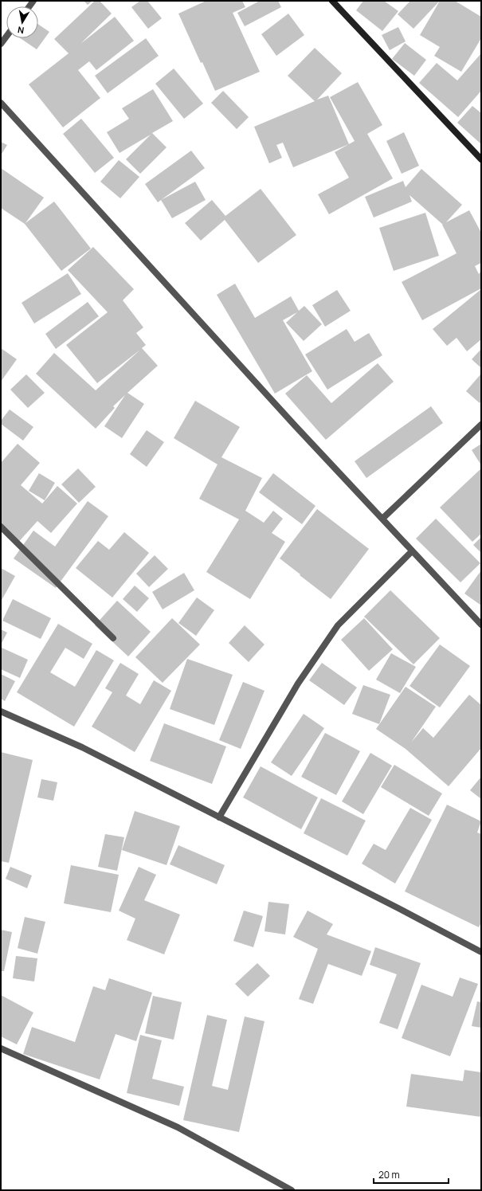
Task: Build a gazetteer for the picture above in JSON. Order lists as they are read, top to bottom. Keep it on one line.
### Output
{"scale_bar":"20 m","north":"bottom"}
